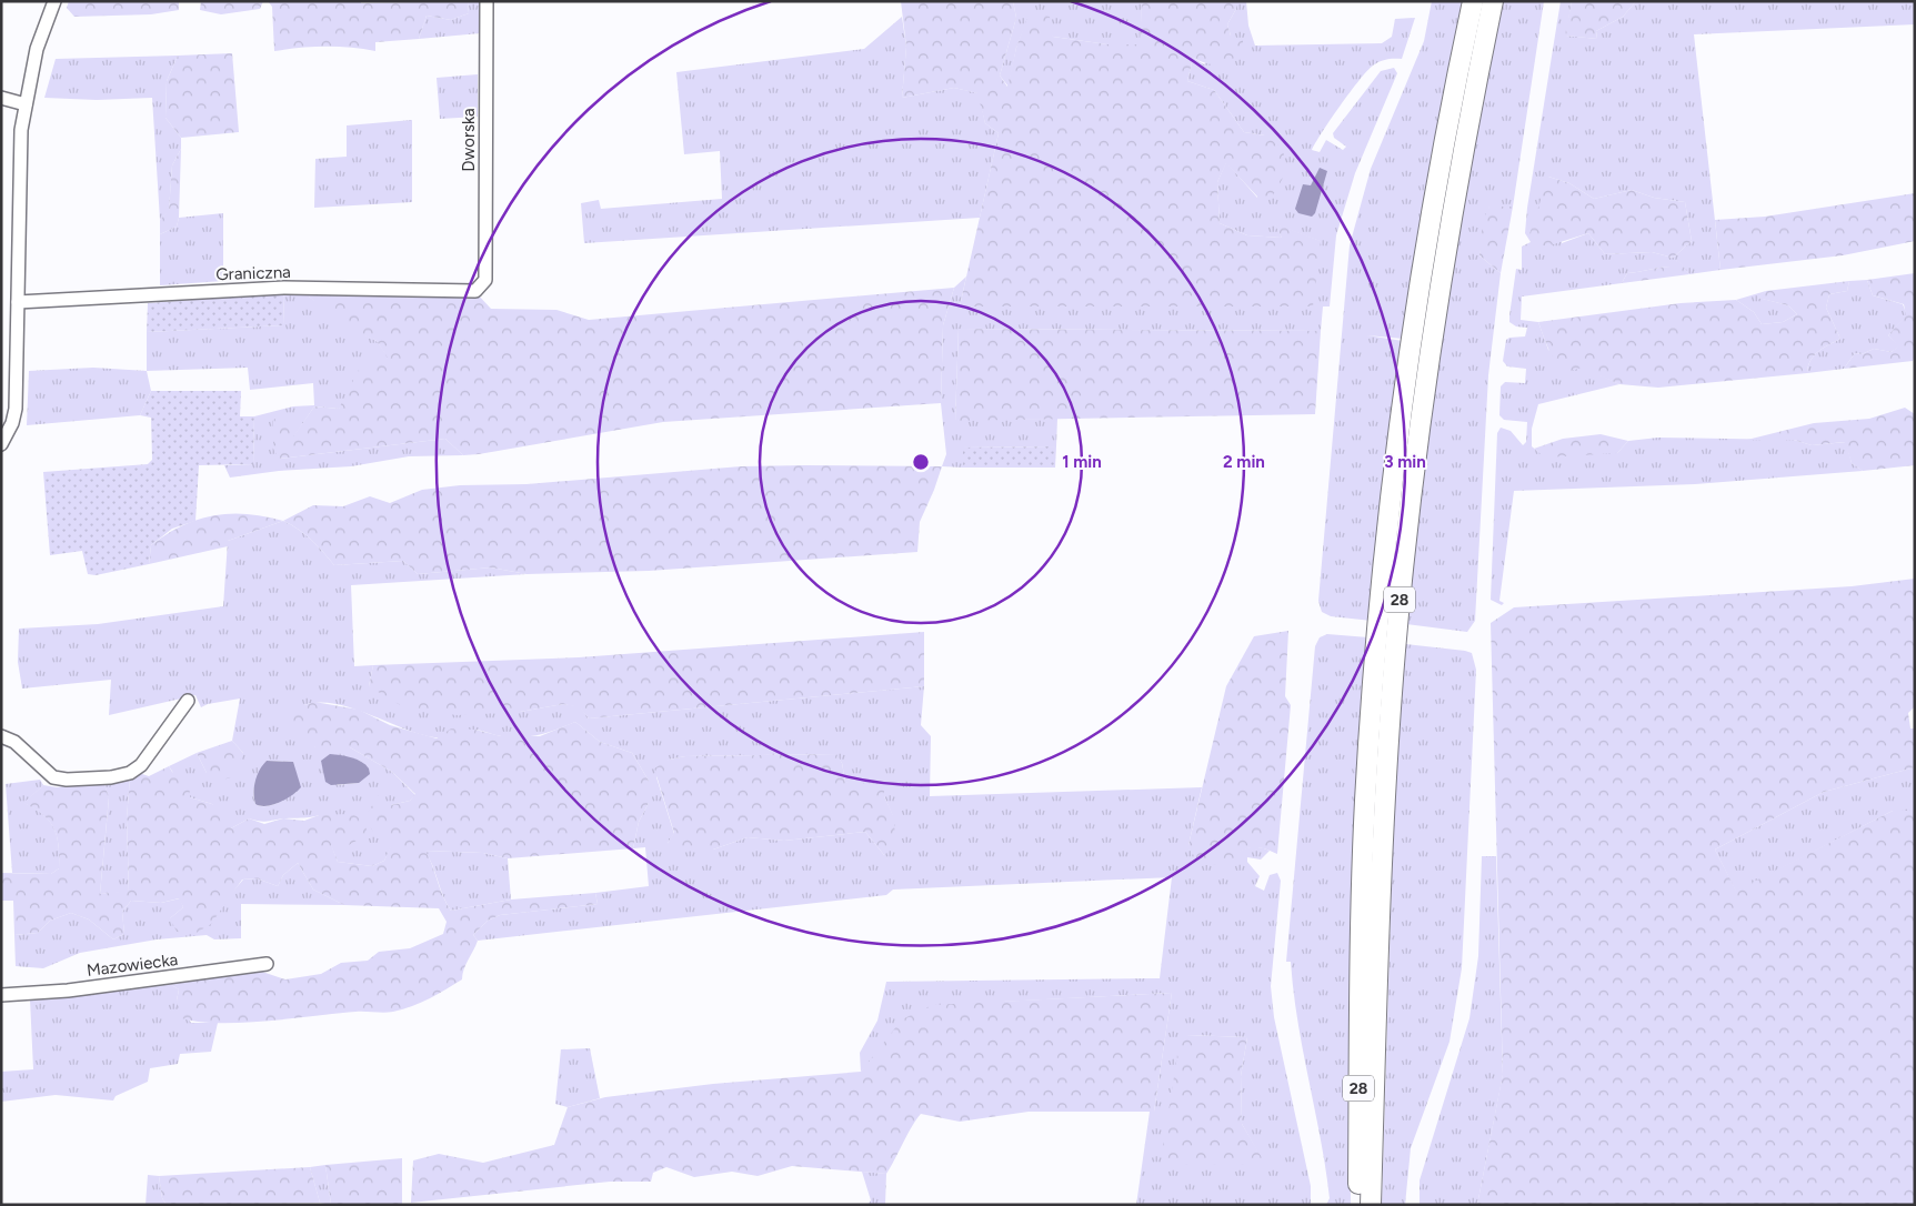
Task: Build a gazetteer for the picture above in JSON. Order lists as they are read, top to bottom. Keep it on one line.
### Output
{"streets":{"main road":["28"],"street":["Dworska","Graniczna","Mazowiecka"]},"crossings":[["Dworska","Graniczna"]],"rings":["1 min","2 min","3 min"]}
